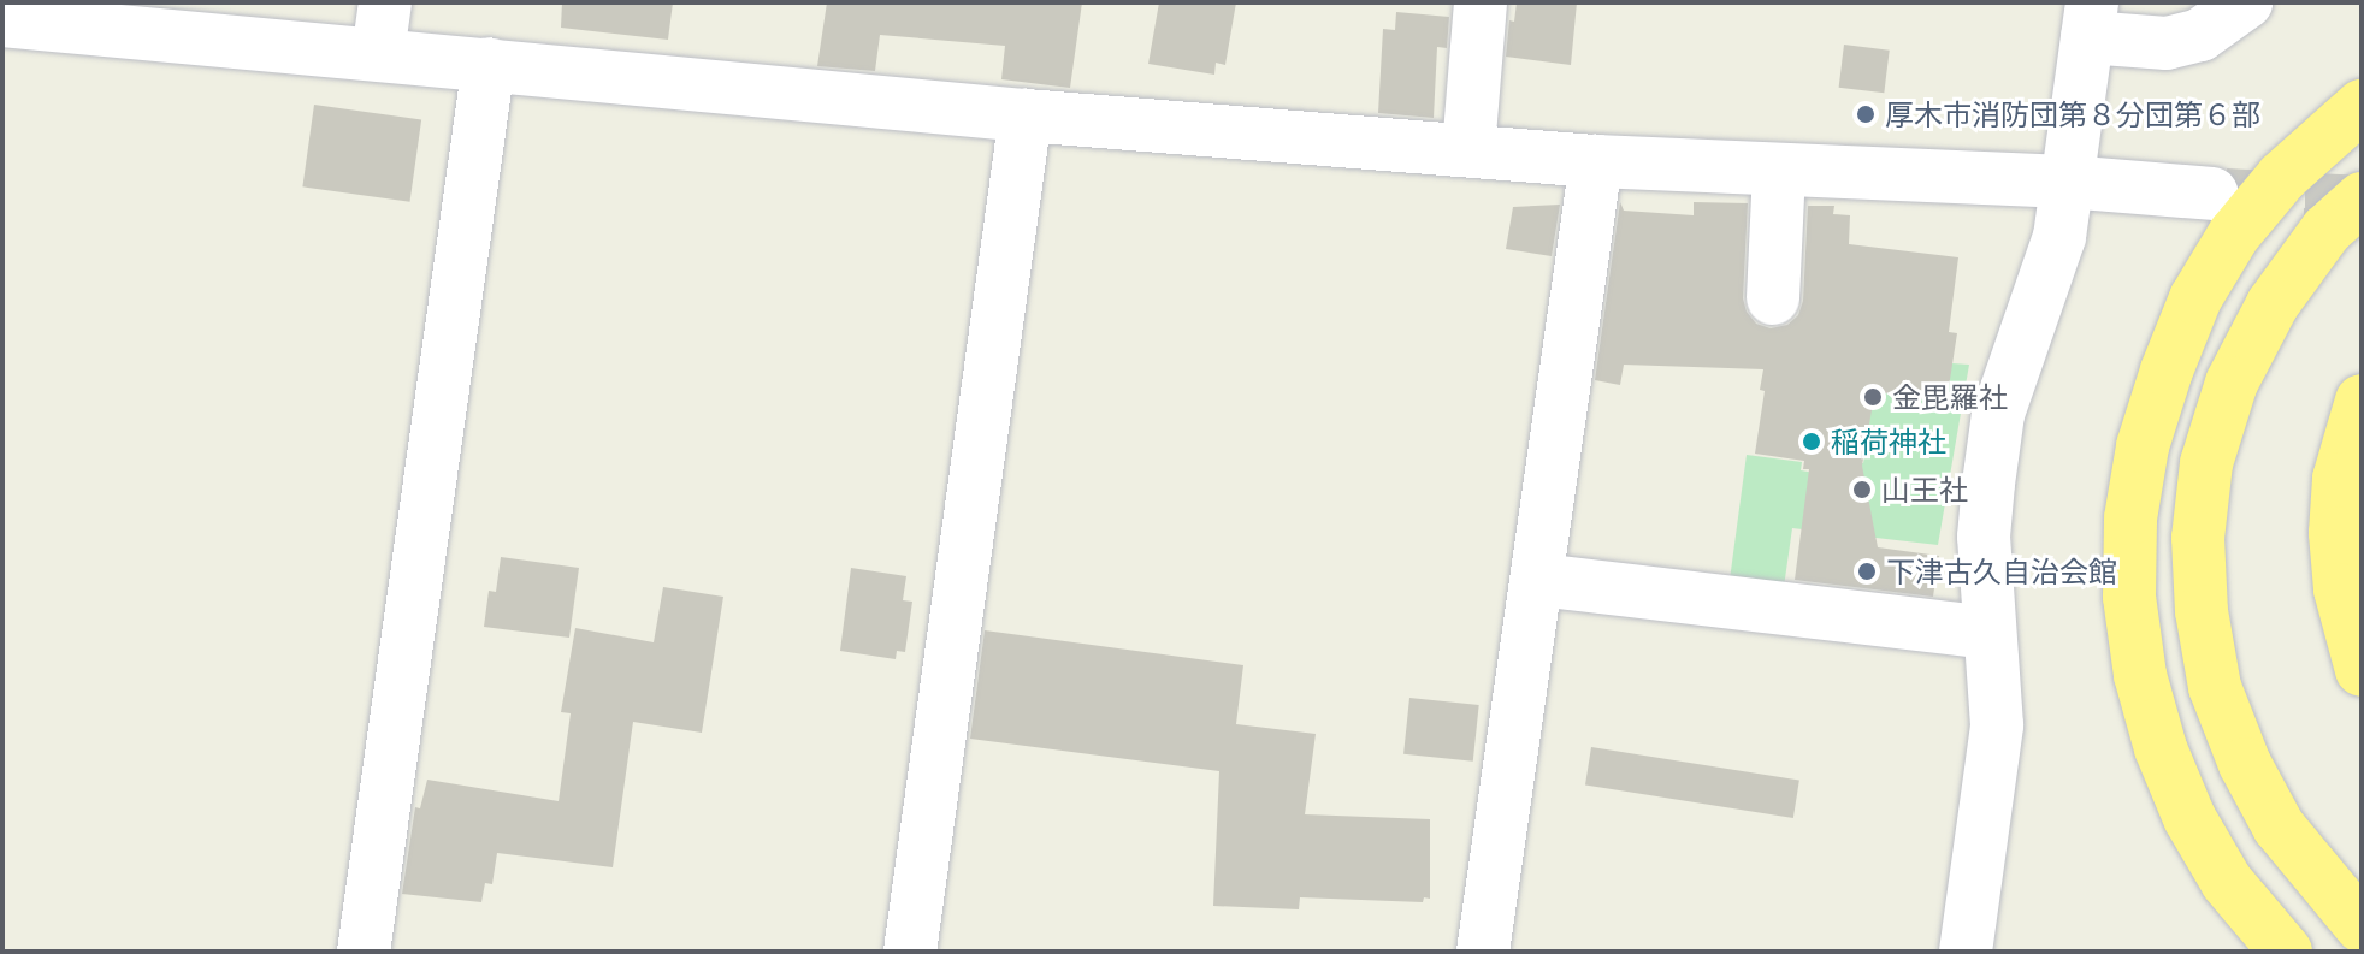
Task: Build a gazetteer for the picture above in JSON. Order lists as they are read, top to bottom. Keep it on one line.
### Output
{"places":["厚木市消防団第８分団第６部","金毘羅社","稲荷神社","山王社","下津古久自治会館"]}
